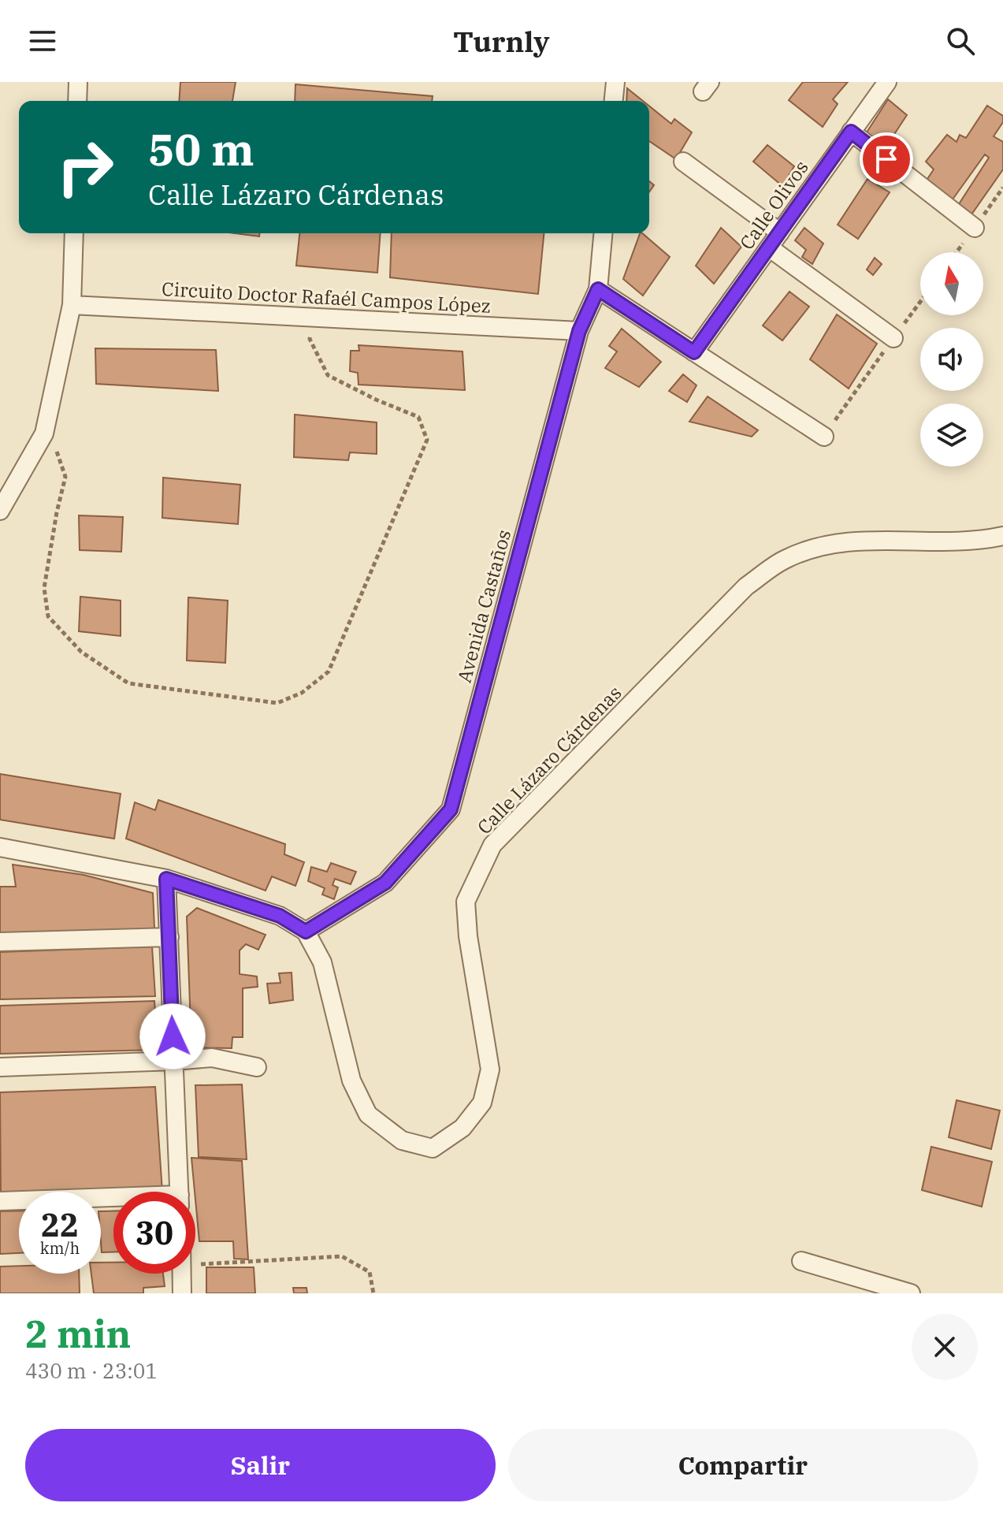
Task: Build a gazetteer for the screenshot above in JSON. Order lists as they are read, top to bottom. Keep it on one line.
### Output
{"streets":{"street":["Calle Olivos","Circuito Doctor Rafaél Campos López","Avenida Castaños","Calle Lázaro Cárdenas"]},"crossings":[["Circuito Doctor Rafaél Campos López","Avenida Castaños"],["Avenida Castaños","Calle Lázaro Cárdenas"]],"north":"top","page":{"header":"Turnly","turn":["50 m","Calle Lázaro Cárdenas"],"speed":"22 km/h","limit":"30","heading":["2 min","430 m · 23:01"],"buttons":["Salir","Compartir"]}}
